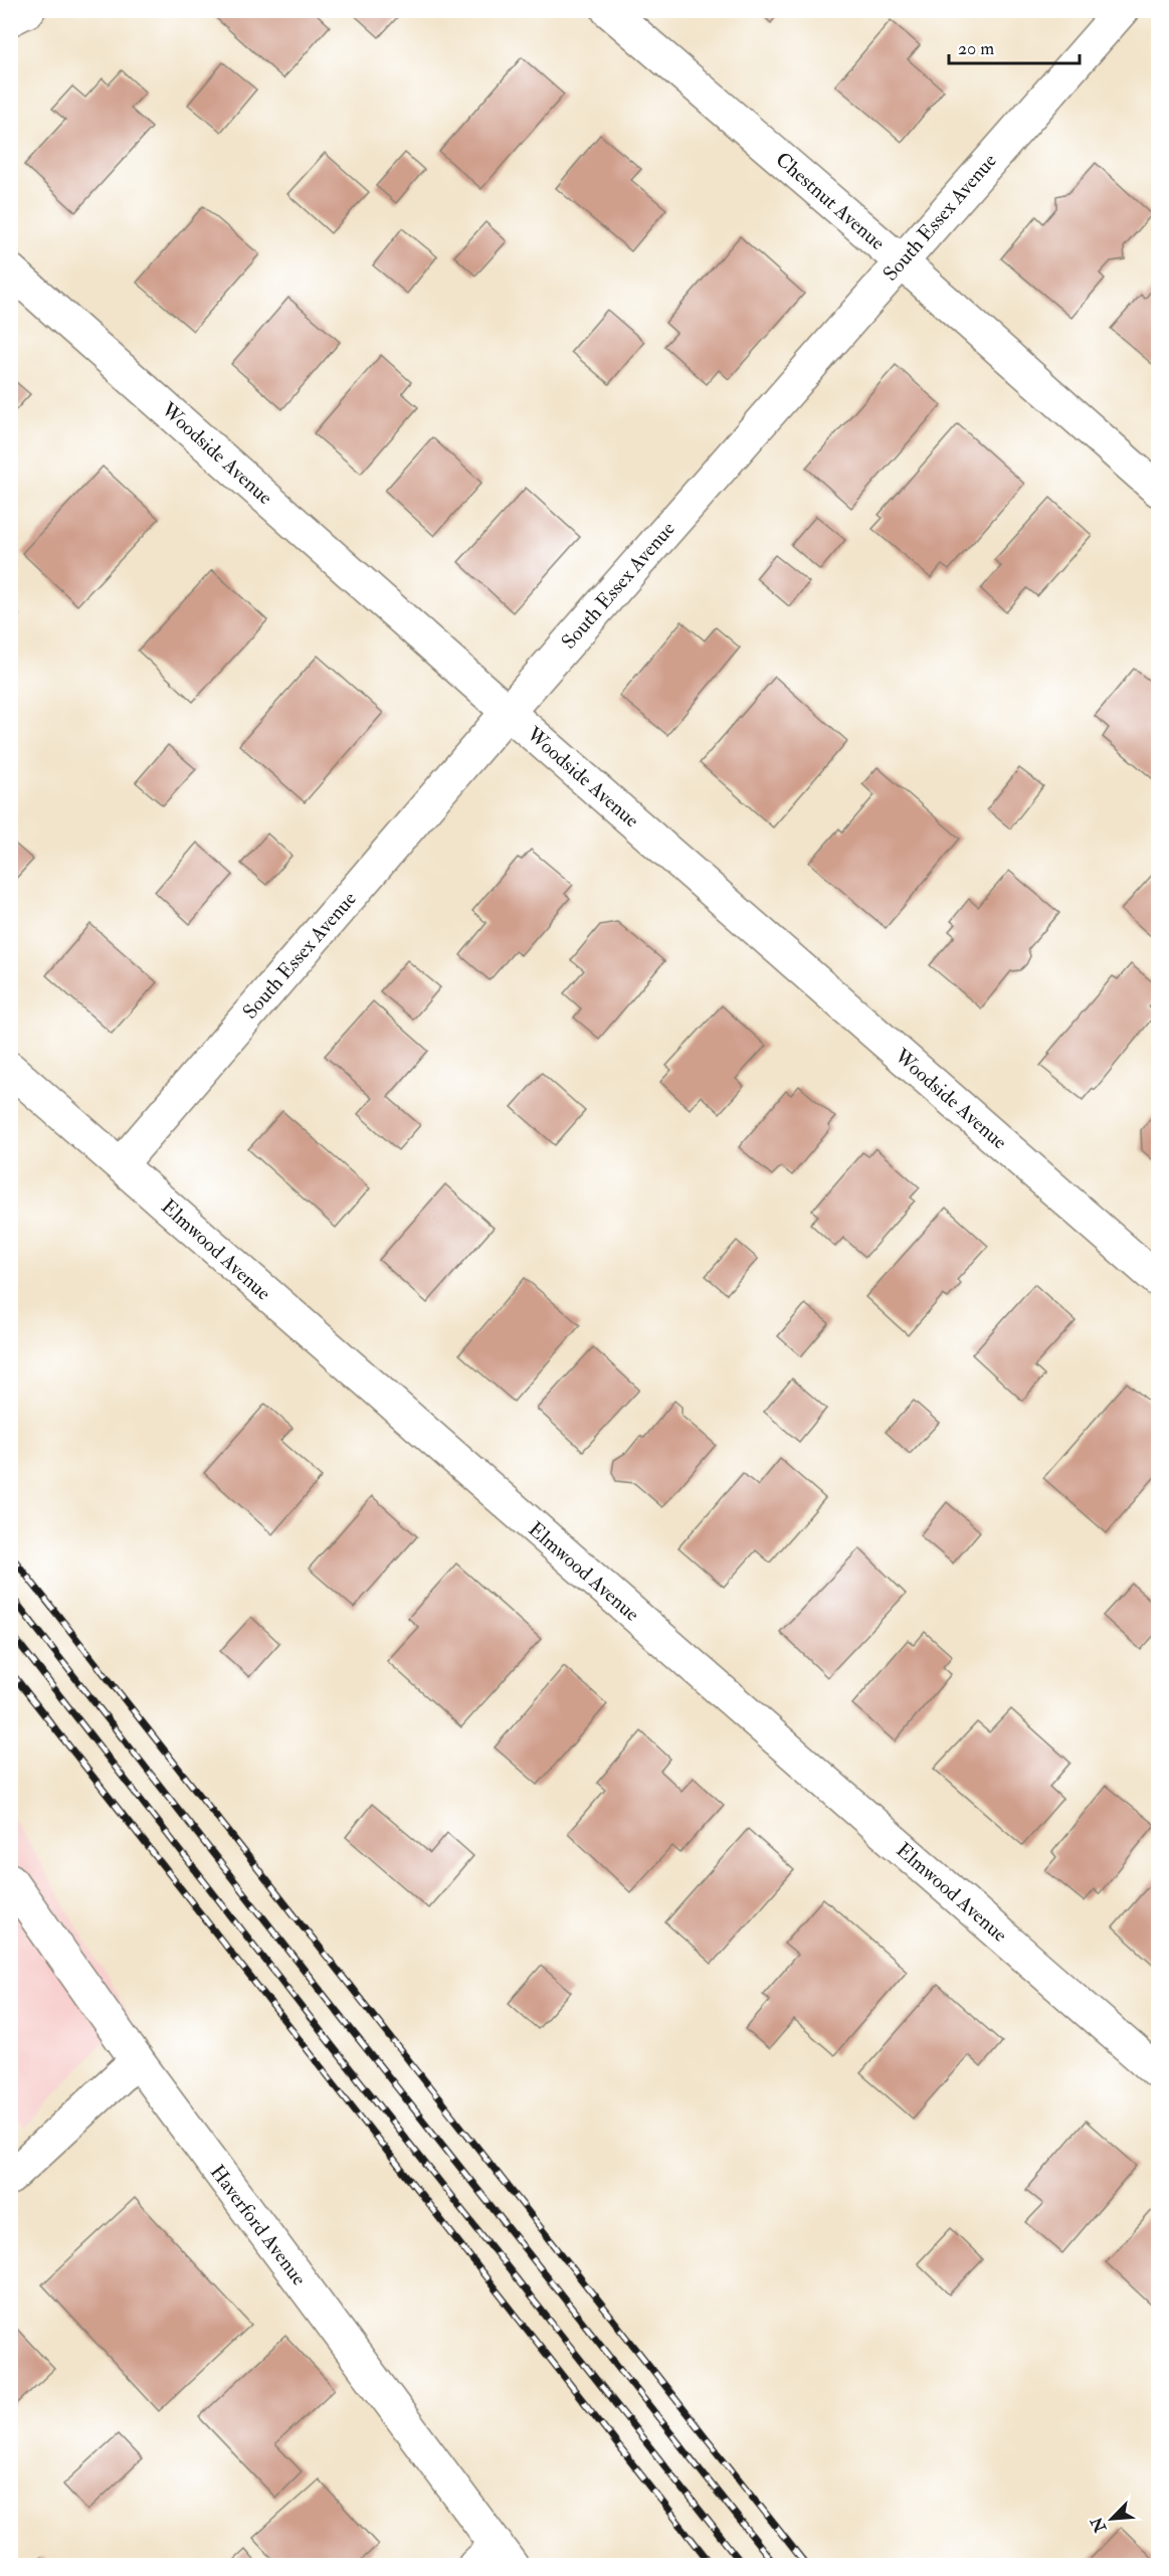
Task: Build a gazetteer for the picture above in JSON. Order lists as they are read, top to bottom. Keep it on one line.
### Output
{"streets":{"street":["Chestnut Avenue","South Essex Avenue","Woodside Avenue","Elmwood Avenue","Haverford Avenue"]},"crossings":[["Chestnut Avenue","South Essex Avenue"],["South Essex Avenue","Woodside Avenue"],["South Essex Avenue","Elmwood Avenue"]],"scale_bar":"20 m","north":"bottom left"}
